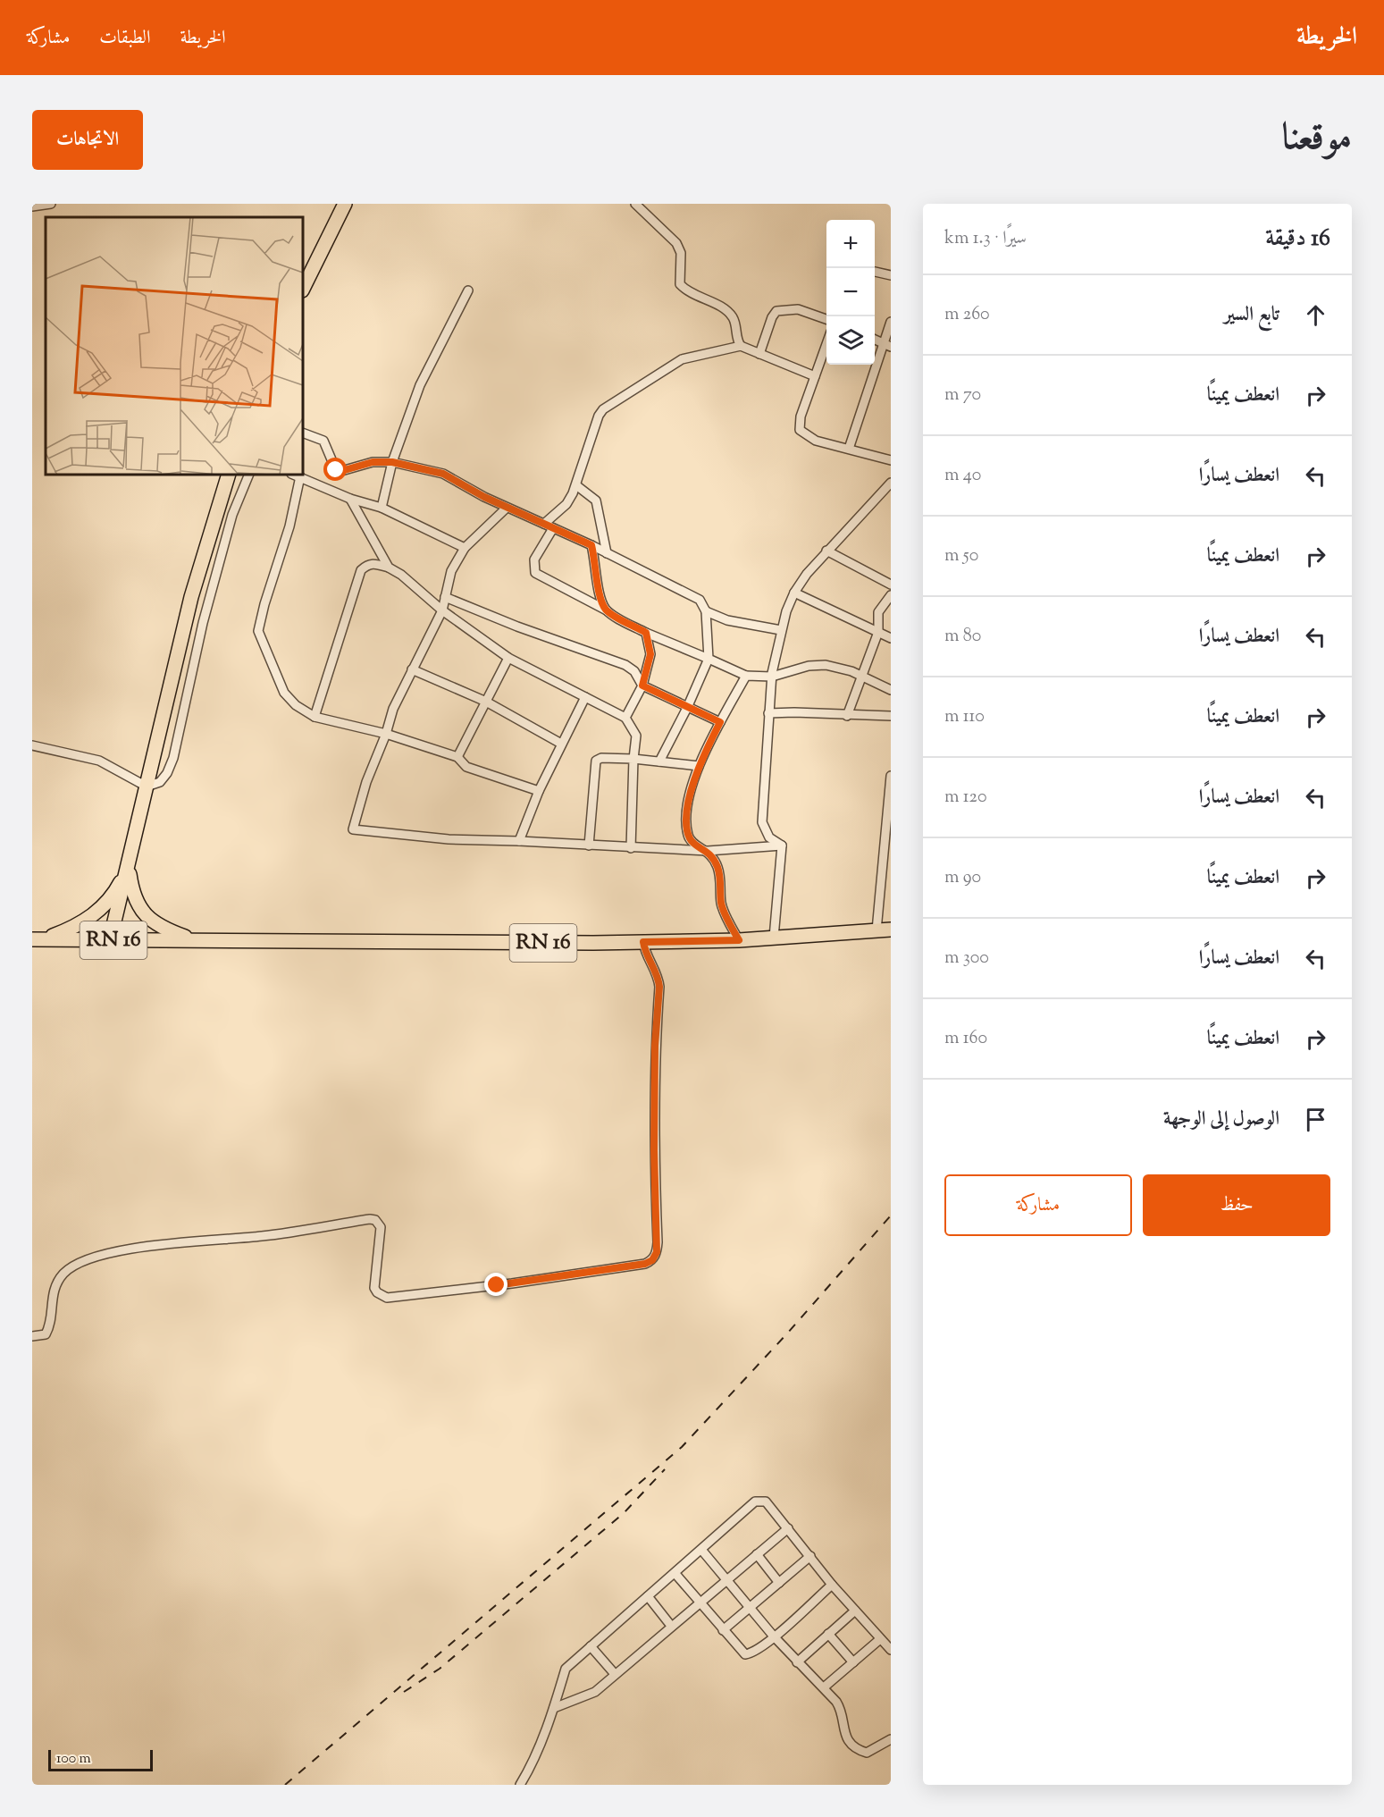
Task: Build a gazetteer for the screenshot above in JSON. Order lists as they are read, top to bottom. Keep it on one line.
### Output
{"streets":{"main road":["RN 16"]},"scale_bar":"100 m","page":{"header":"الخريطة","nav":["الخريطة","الطبقات","مشاركة"],"title":"موقعنا","buttons":["الاتجاهات",["حفظ","مشاركة"]],"heading":["16 دقيقة","سيرًا · 1.3 km"],"map_buttons":["+","−"],"list":[["تابع السير","260 m"],["انعطف يمينًا","70 m"],["انعطف يسارًا","40 m"],["انعطف يمينًا","50 m"],["انعطف يسارًا","80 m"],["انعطف يمينًا","110 m"],["انعطف يسارًا","120 m"],["انعطف يمينًا","90 m"],["انعطف يسارًا","300 m"],["انعطف يمينًا","160 m"],"الوصول إلى الوجهة"],"scale":"100 m"}}
